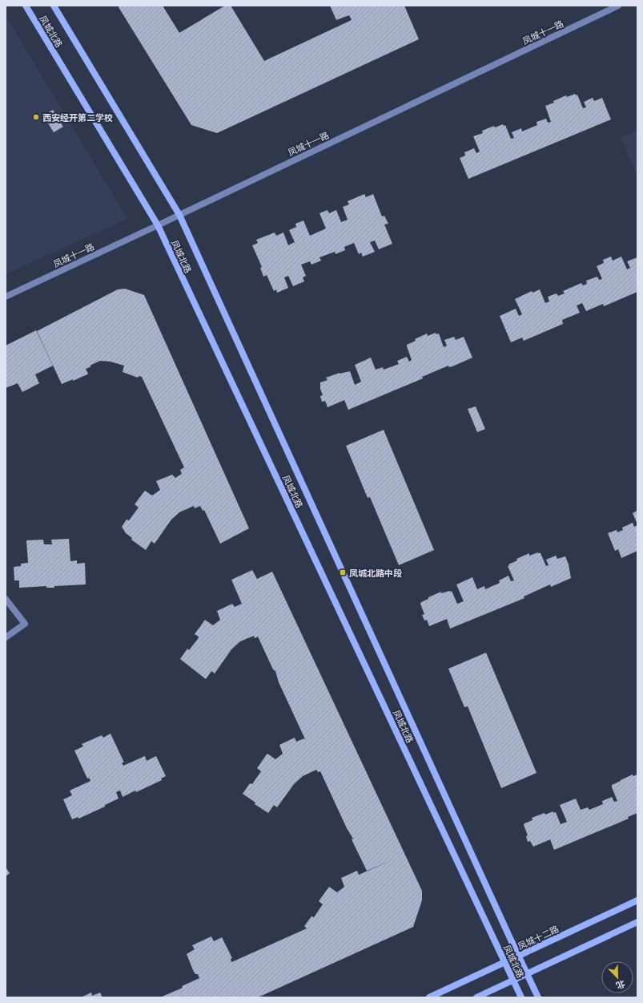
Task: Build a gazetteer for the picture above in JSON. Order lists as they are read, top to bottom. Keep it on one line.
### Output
{"streets":{"main road":["凤城北路","凤城十二路"],"street":["凤城十一路"]},"crossings":[["凤城北路","凤城十一路"],["凤城北路","凤城十二路"]],"places":{"other":["西安经开第二学校"],"transit":["凤城北路中段"]},"north":"bottom right"}
